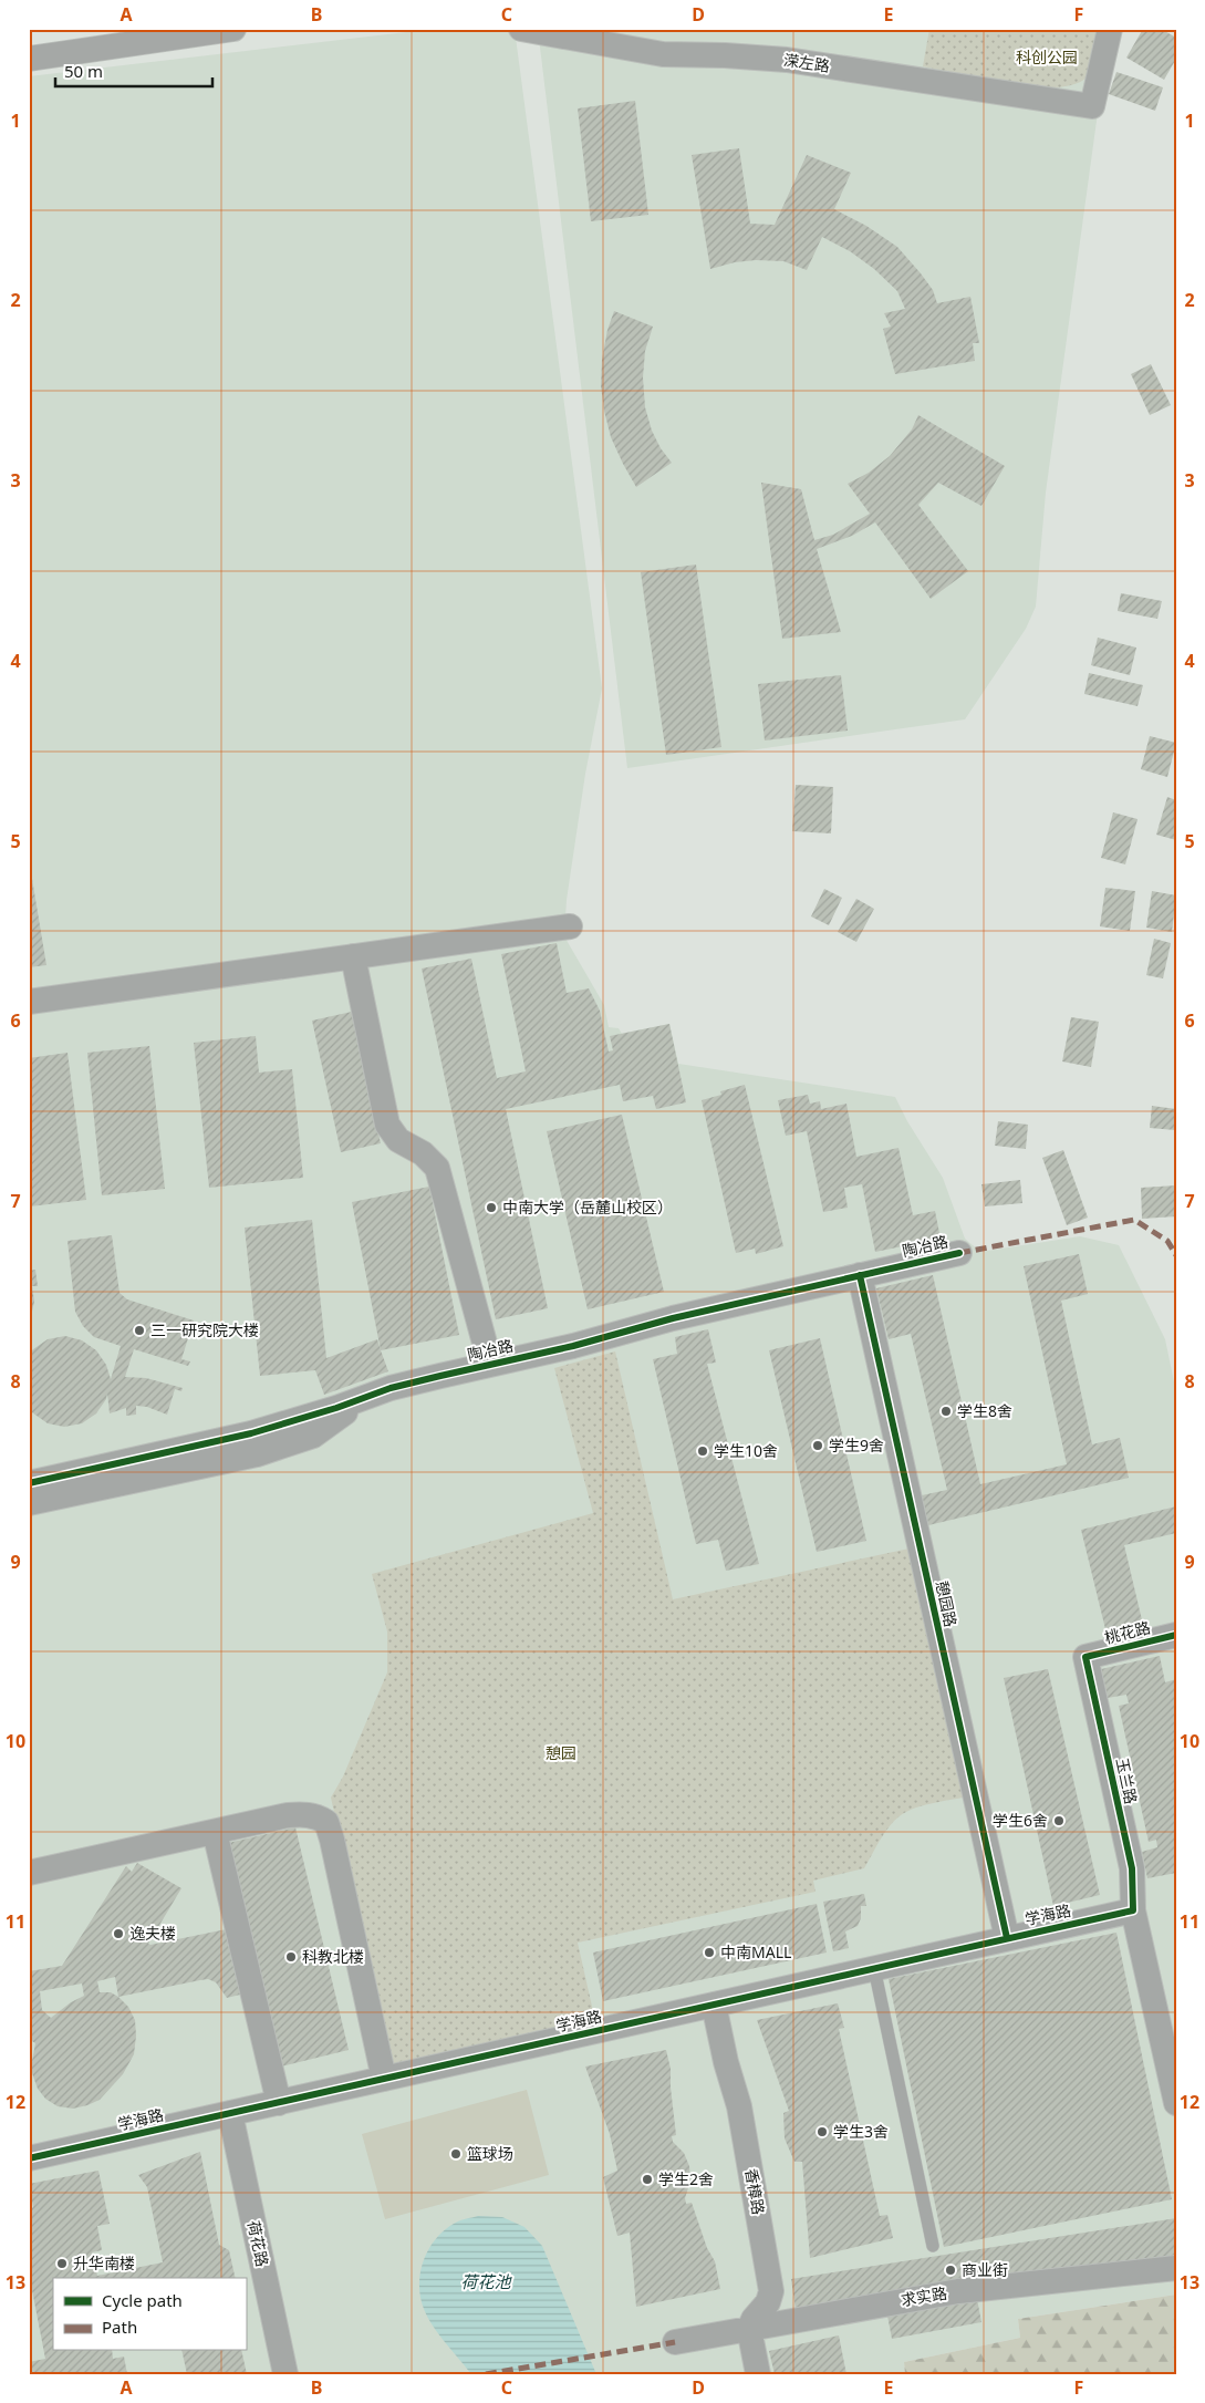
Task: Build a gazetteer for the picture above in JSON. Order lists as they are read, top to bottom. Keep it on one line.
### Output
{"streets":{"street":["溁左路","陶冶路","憩园路","桃花路","玉兰路","学海路","香樟路","荷花路","求实路"]},"crossings":[["陶冶路","憩园路"],["憩园路","学海路"],["桃花路","玉兰路"],["玉兰路","学海路"],["学海路","香樟路"],["学海路","荷花路"],["香樟路","求实路"]],"water":["荷花池"],"parks":["科创公园","憩园"],"places":["中南大学（岳麓山校区）","三一研究院大楼","学生8舍","学生9舍","学生10舍","学生6舍","逸夫楼","中南MALL","科教北楼","学生3舍","篮球场","学生2舍","升华南楼","商业街"],"legend":["Cycle path","Path"],"scale_bar":"50 m","grid":{"columns":["A","B","C","D","E","F"],"rows":["1","2","3","4","5","6","7","8","9","10","11","12","13"]}}
